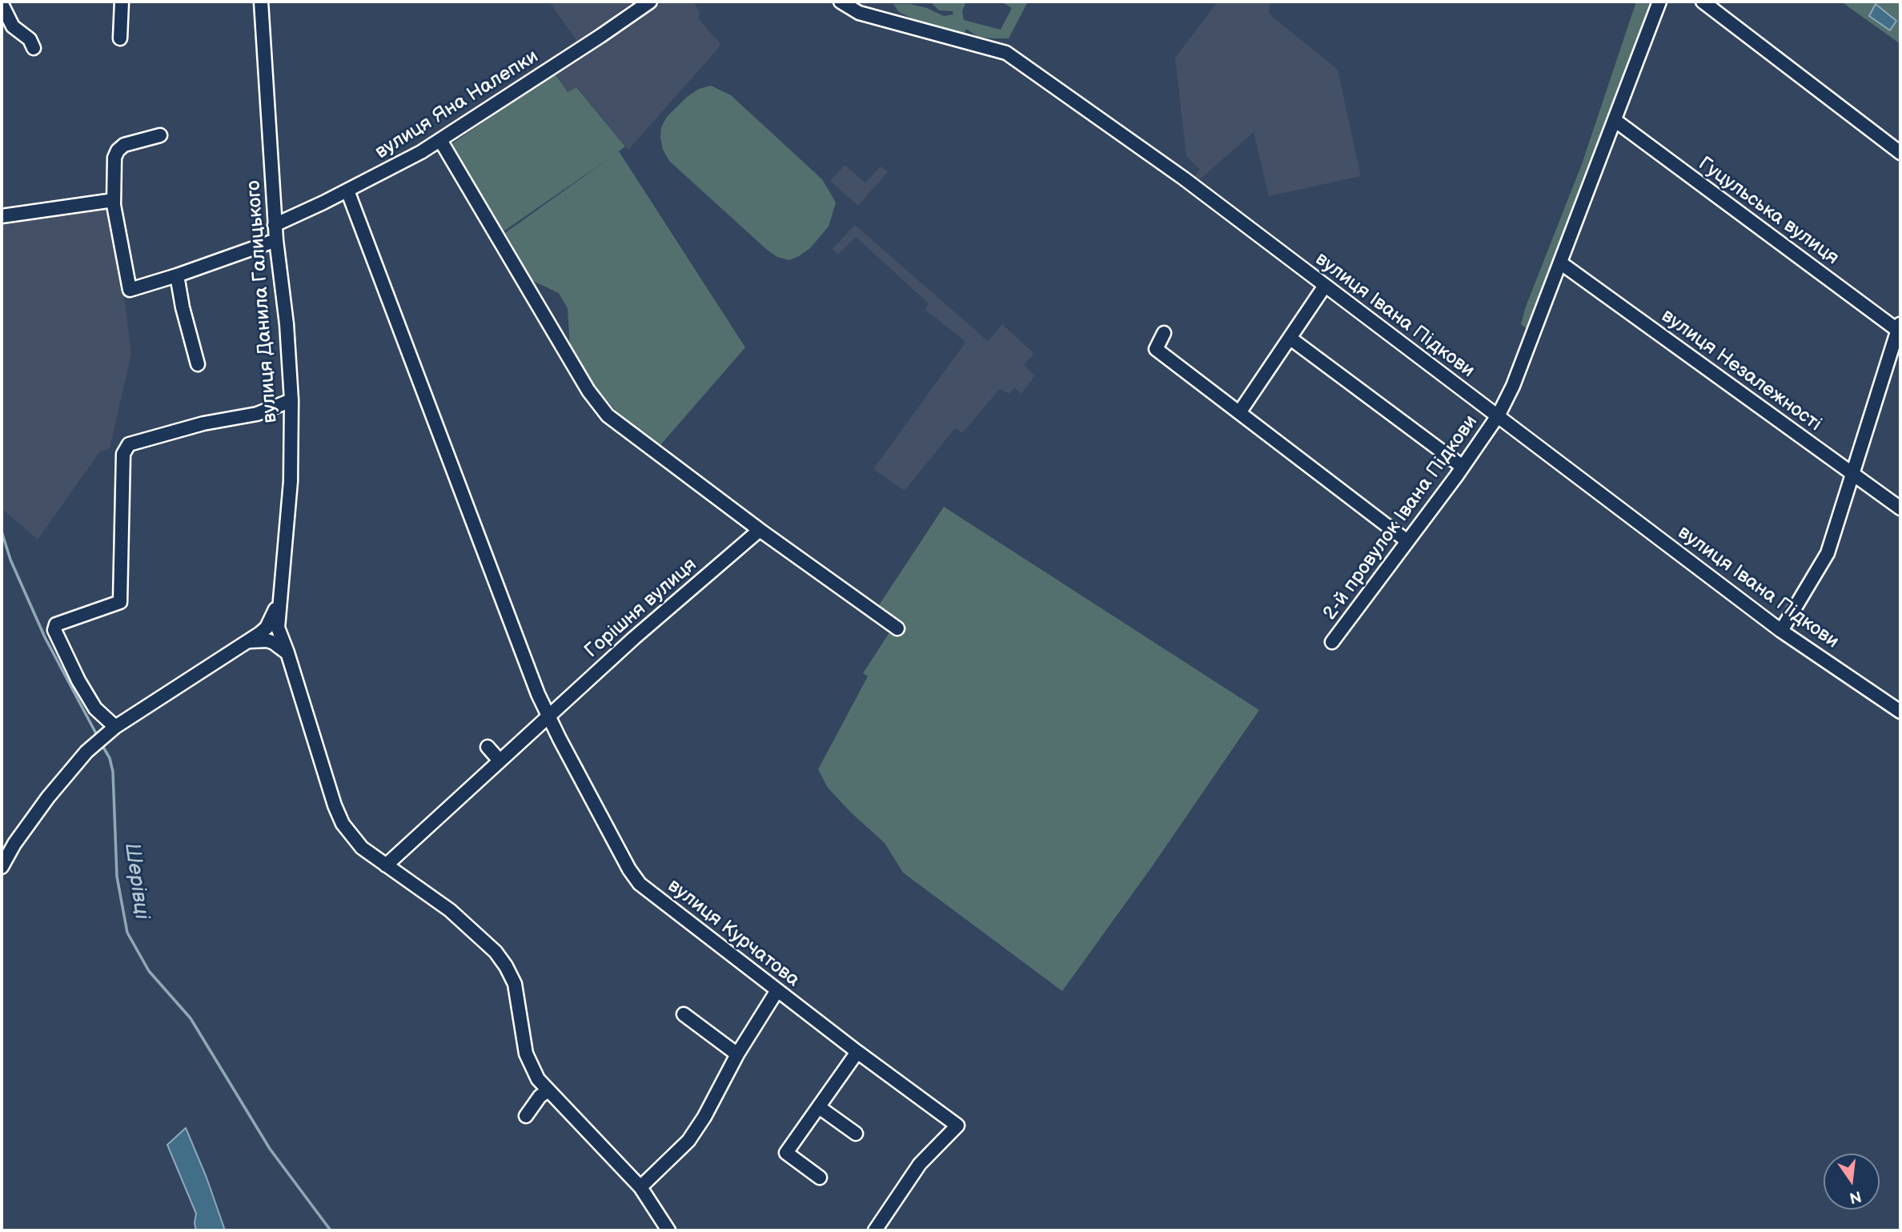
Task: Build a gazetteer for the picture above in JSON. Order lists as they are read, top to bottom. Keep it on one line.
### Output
{"streets":{"street":["вулиця Яна Налепки","Гуцульська вулиця","вулиця Данила Галицького","вулиця Івана Підкови","вулиця Незалежності","2-й провулок Івана Підкови","Горішня вулиця","вулиця Курчатова"]},"crossings":[["вулиця Яна Налепки","вулиця Данила Галицького"],["вулиця Яна Налепки","вулиця Курчатова"],["Гуцульська вулиця","2-й провулок Івана Підкови"],["вулиця Данила Галицького","Горішня вулиця"],["вулиця Івана Підкови","2-й провулок Івана Підкови"],["вулиця Незалежності","2-й провулок Івана Підкови"],["Горішня вулиця","вулиця Курчатова"]],"water":["Шерівці"],"north":"bottom"}
